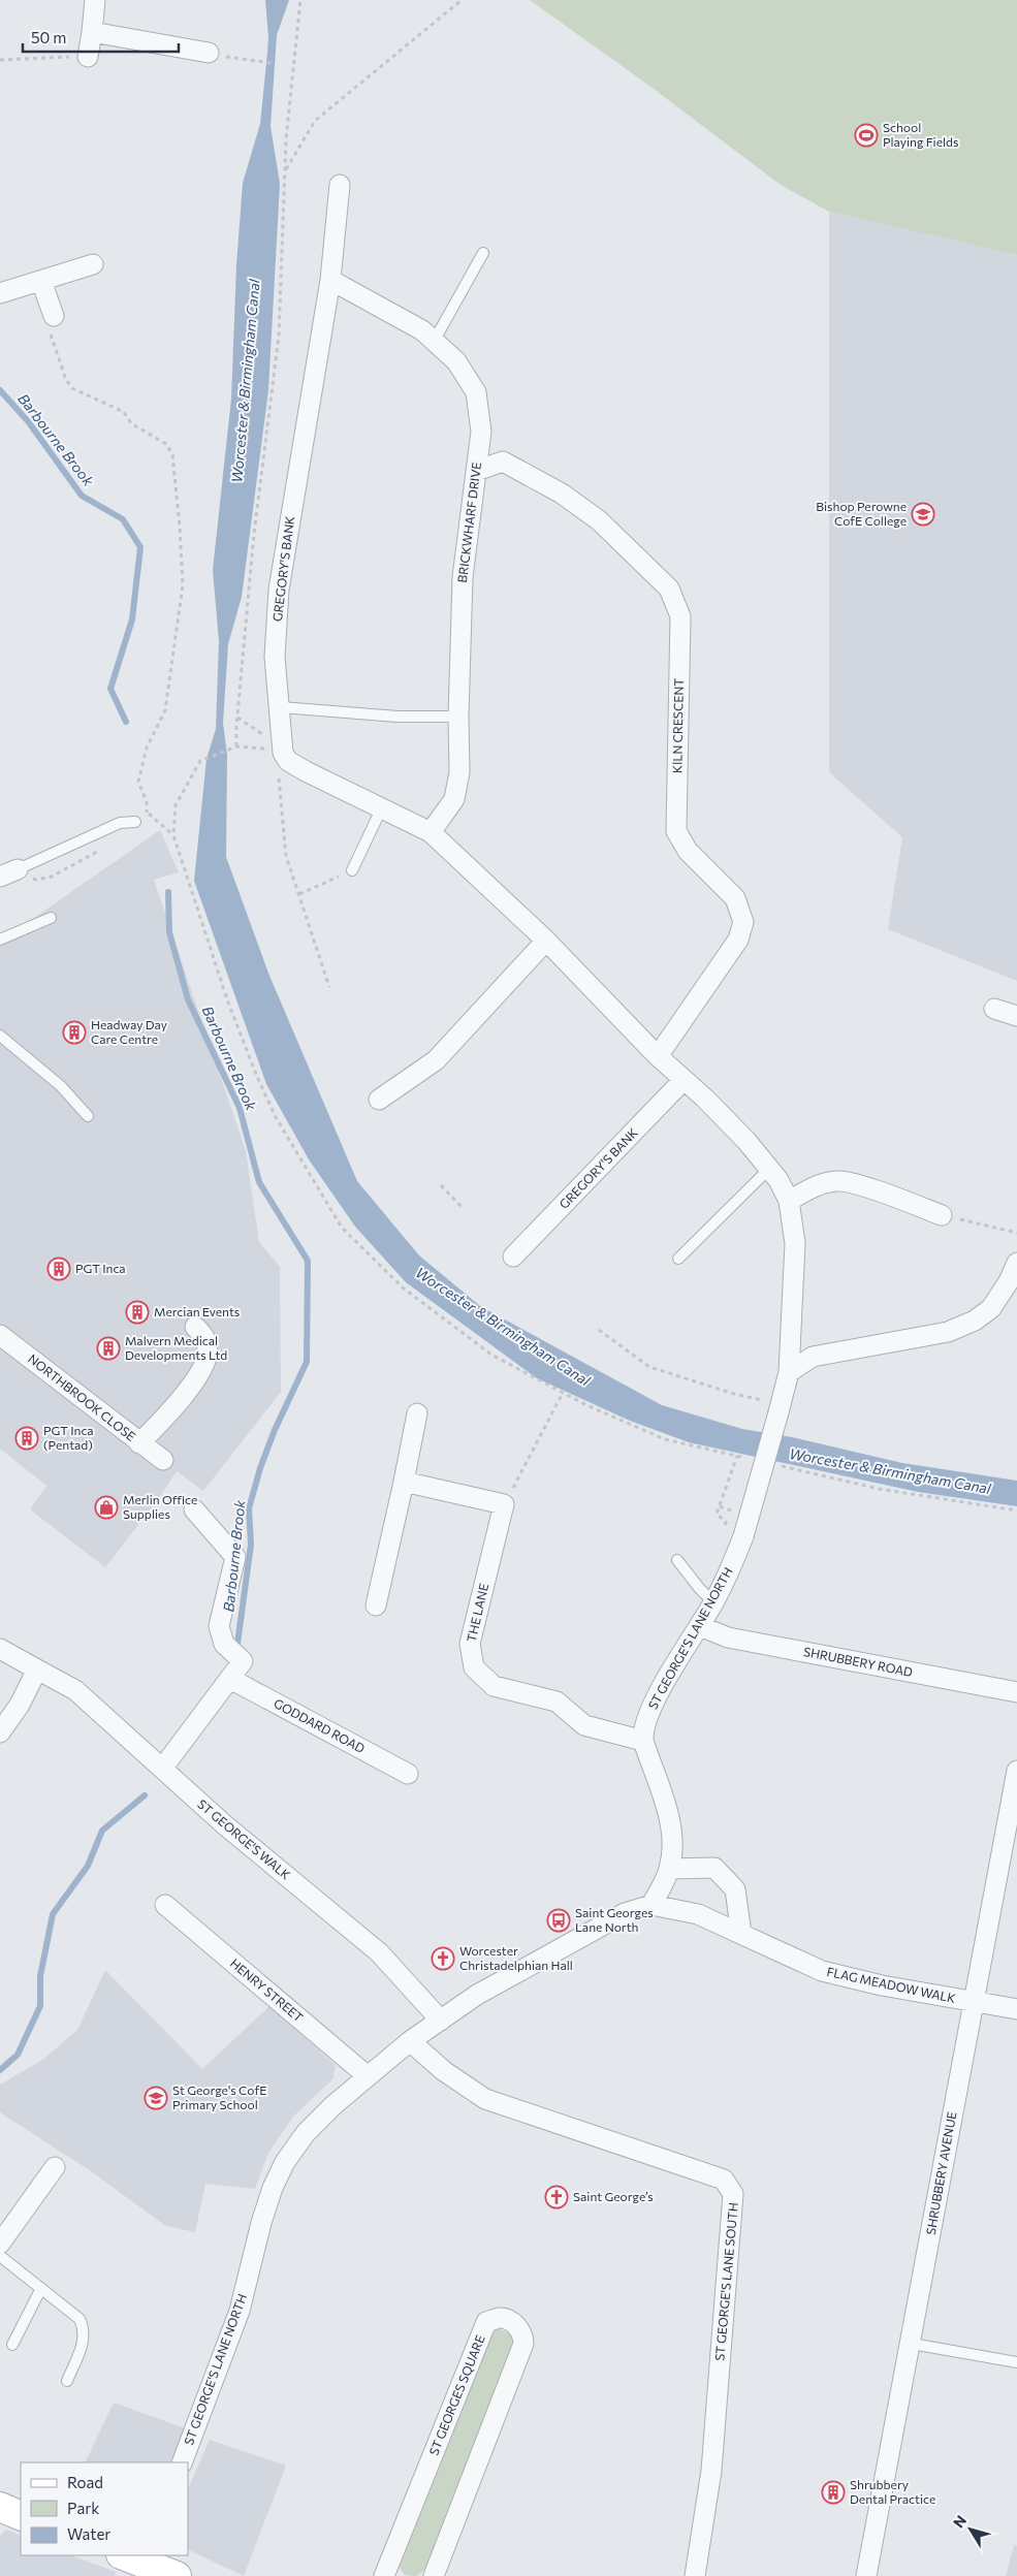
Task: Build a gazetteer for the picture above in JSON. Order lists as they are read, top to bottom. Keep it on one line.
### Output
{"streets":{"street":["BRICKWHARF DRIVE","GREGORY'S BANK","KILN CRESCENT","NORTHBROOK CLOSE","THE LANE","ST GEORGE'S LANE NORTH","SHRUBBERY ROAD","GODDARD ROAD","ST GEORGE'S WALK","FLAG MEADOW WALK","HENRY STREET","SHRUBBERY AVENUE","ST GEORGE'S LANE SOUTH","ST GEORGES SQUARE"]},"crossings":[["BRICKWHARF DRIVE","GREGORY'S BANK"],["BRICKWHARF DRIVE","KILN CRESCENT"],["THE LANE","ST GEORGE'S LANE NORTH"],["ST GEORGE'S LANE NORTH","SHRUBBERY ROAD"],["ST GEORGE'S LANE NORTH","ST GEORGE'S WALK"],["ST GEORGE'S LANE NORTH","FLAG MEADOW WALK"],["ST GEORGE'S LANE NORTH","HENRY STREET"],["ST GEORGE'S LANE NORTH","ST GEORGE'S LANE SOUTH"],["FLAG MEADOW WALK","SHRUBBERY AVENUE"]],"water":["Worcester & Birmingham Canal","Barbourne Brook"],"places":{"sports":["School Playing Fields"],"school or university":["Bishop Perowne CofE College","St George's CofE Primary School"],"building":["Headway Day Care Centre","PGT Inca","Mercian Events","Malvern Medical Developments Ltd","PGT Inca (Pentad)","Shrubbery Dental Practice"],"shop":["Merlin Office Supplies"],"bus stop":["Saint Georges Lane North"],"church":["Worcester Christadelphian Hall","Saint George’s"]},"legend":["Road","Park","Water"],"scale_bar":"50 m","north":"top left"}
